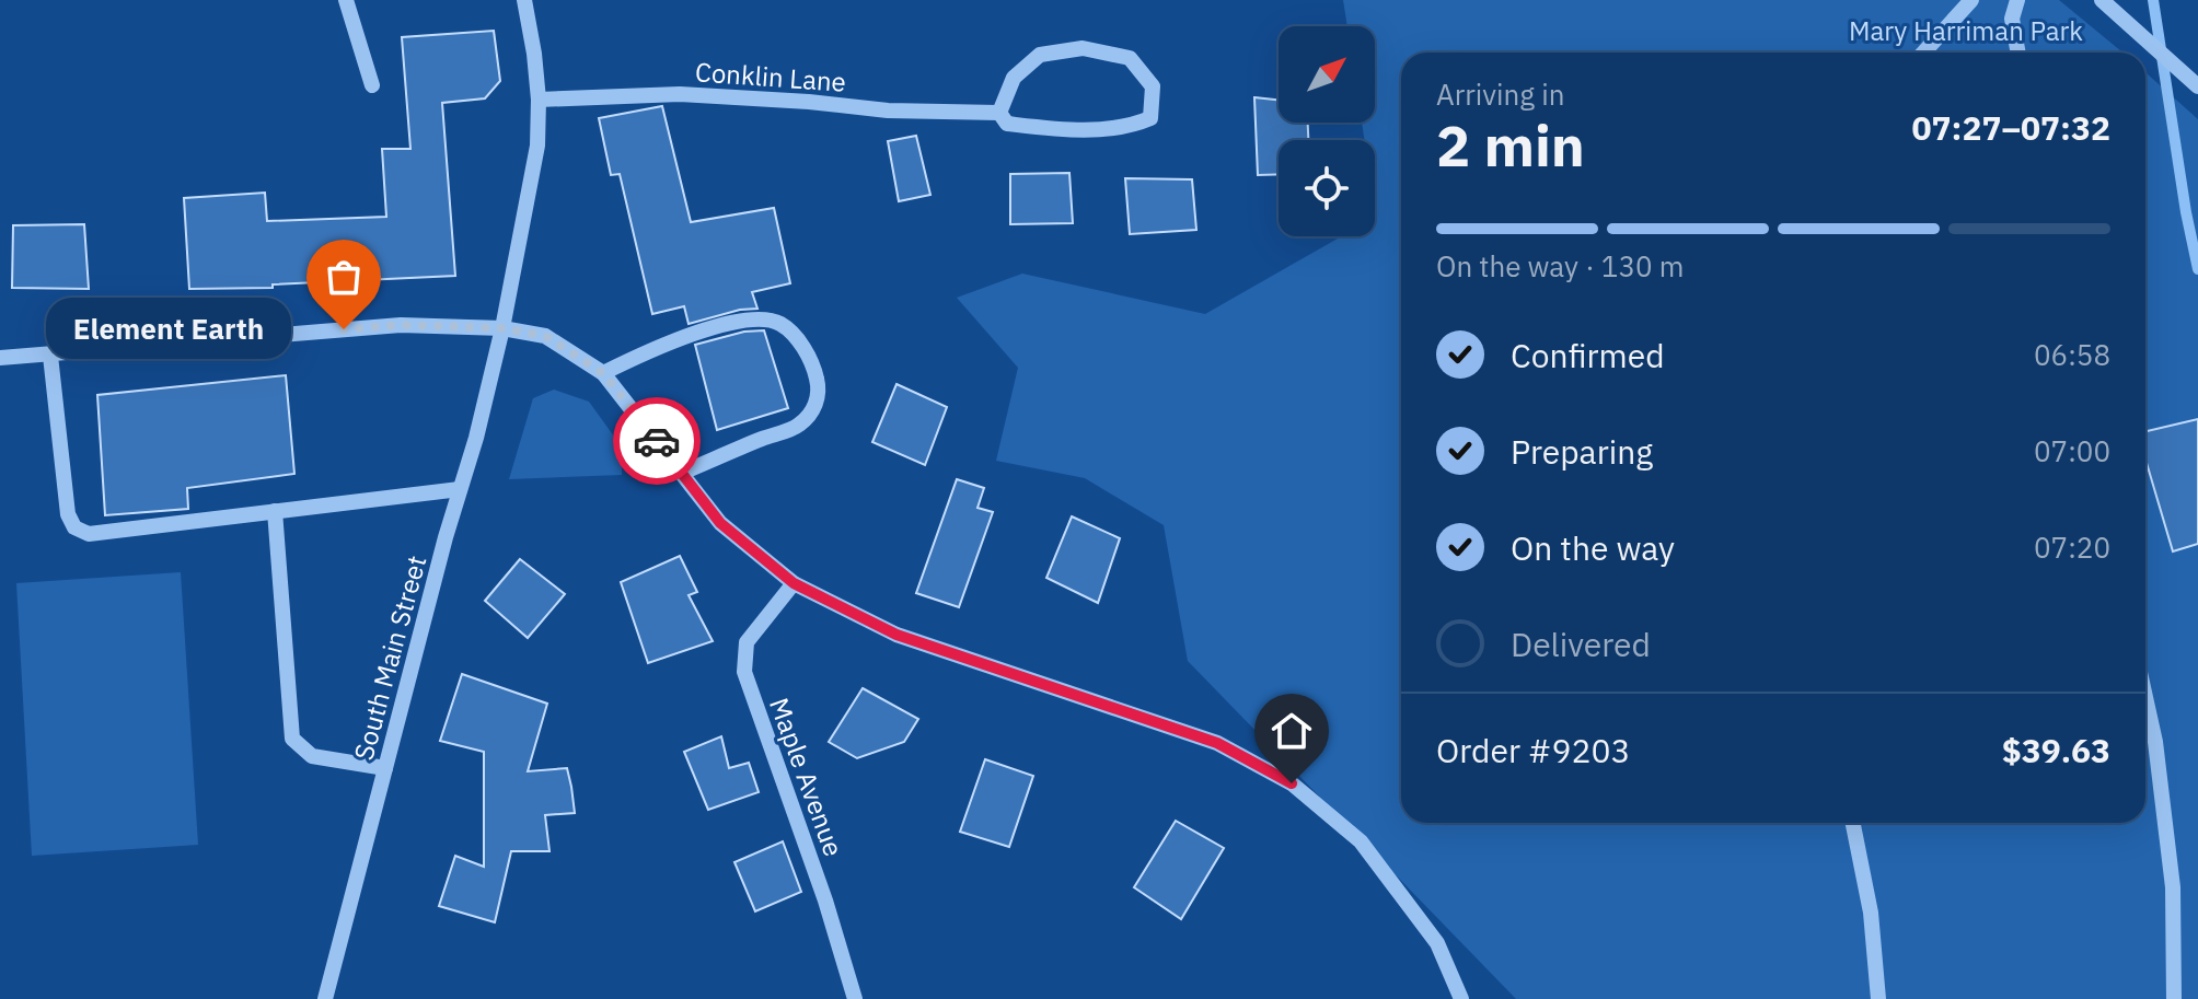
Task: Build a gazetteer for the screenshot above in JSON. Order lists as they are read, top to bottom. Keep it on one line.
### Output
{"streets":{"street":["Conklin Lane","South Main Street","Maple Avenue"]},"crossings":[["Conklin Lane","South Main Street"]],"parks":["Mary Harriman Park"],"places":["Element Earth"],"north":"top right","page":{"heading":["2 min","Arriving in","07:27–07:32"],"panel":["Order #9203","$39.63"],"bar":"On the way · 130 m","bubble":"Element Earth","list":[["Confirmed","06:58"],["Preparing","07:00"],["On the way","07:20"],"Delivered"]}}
